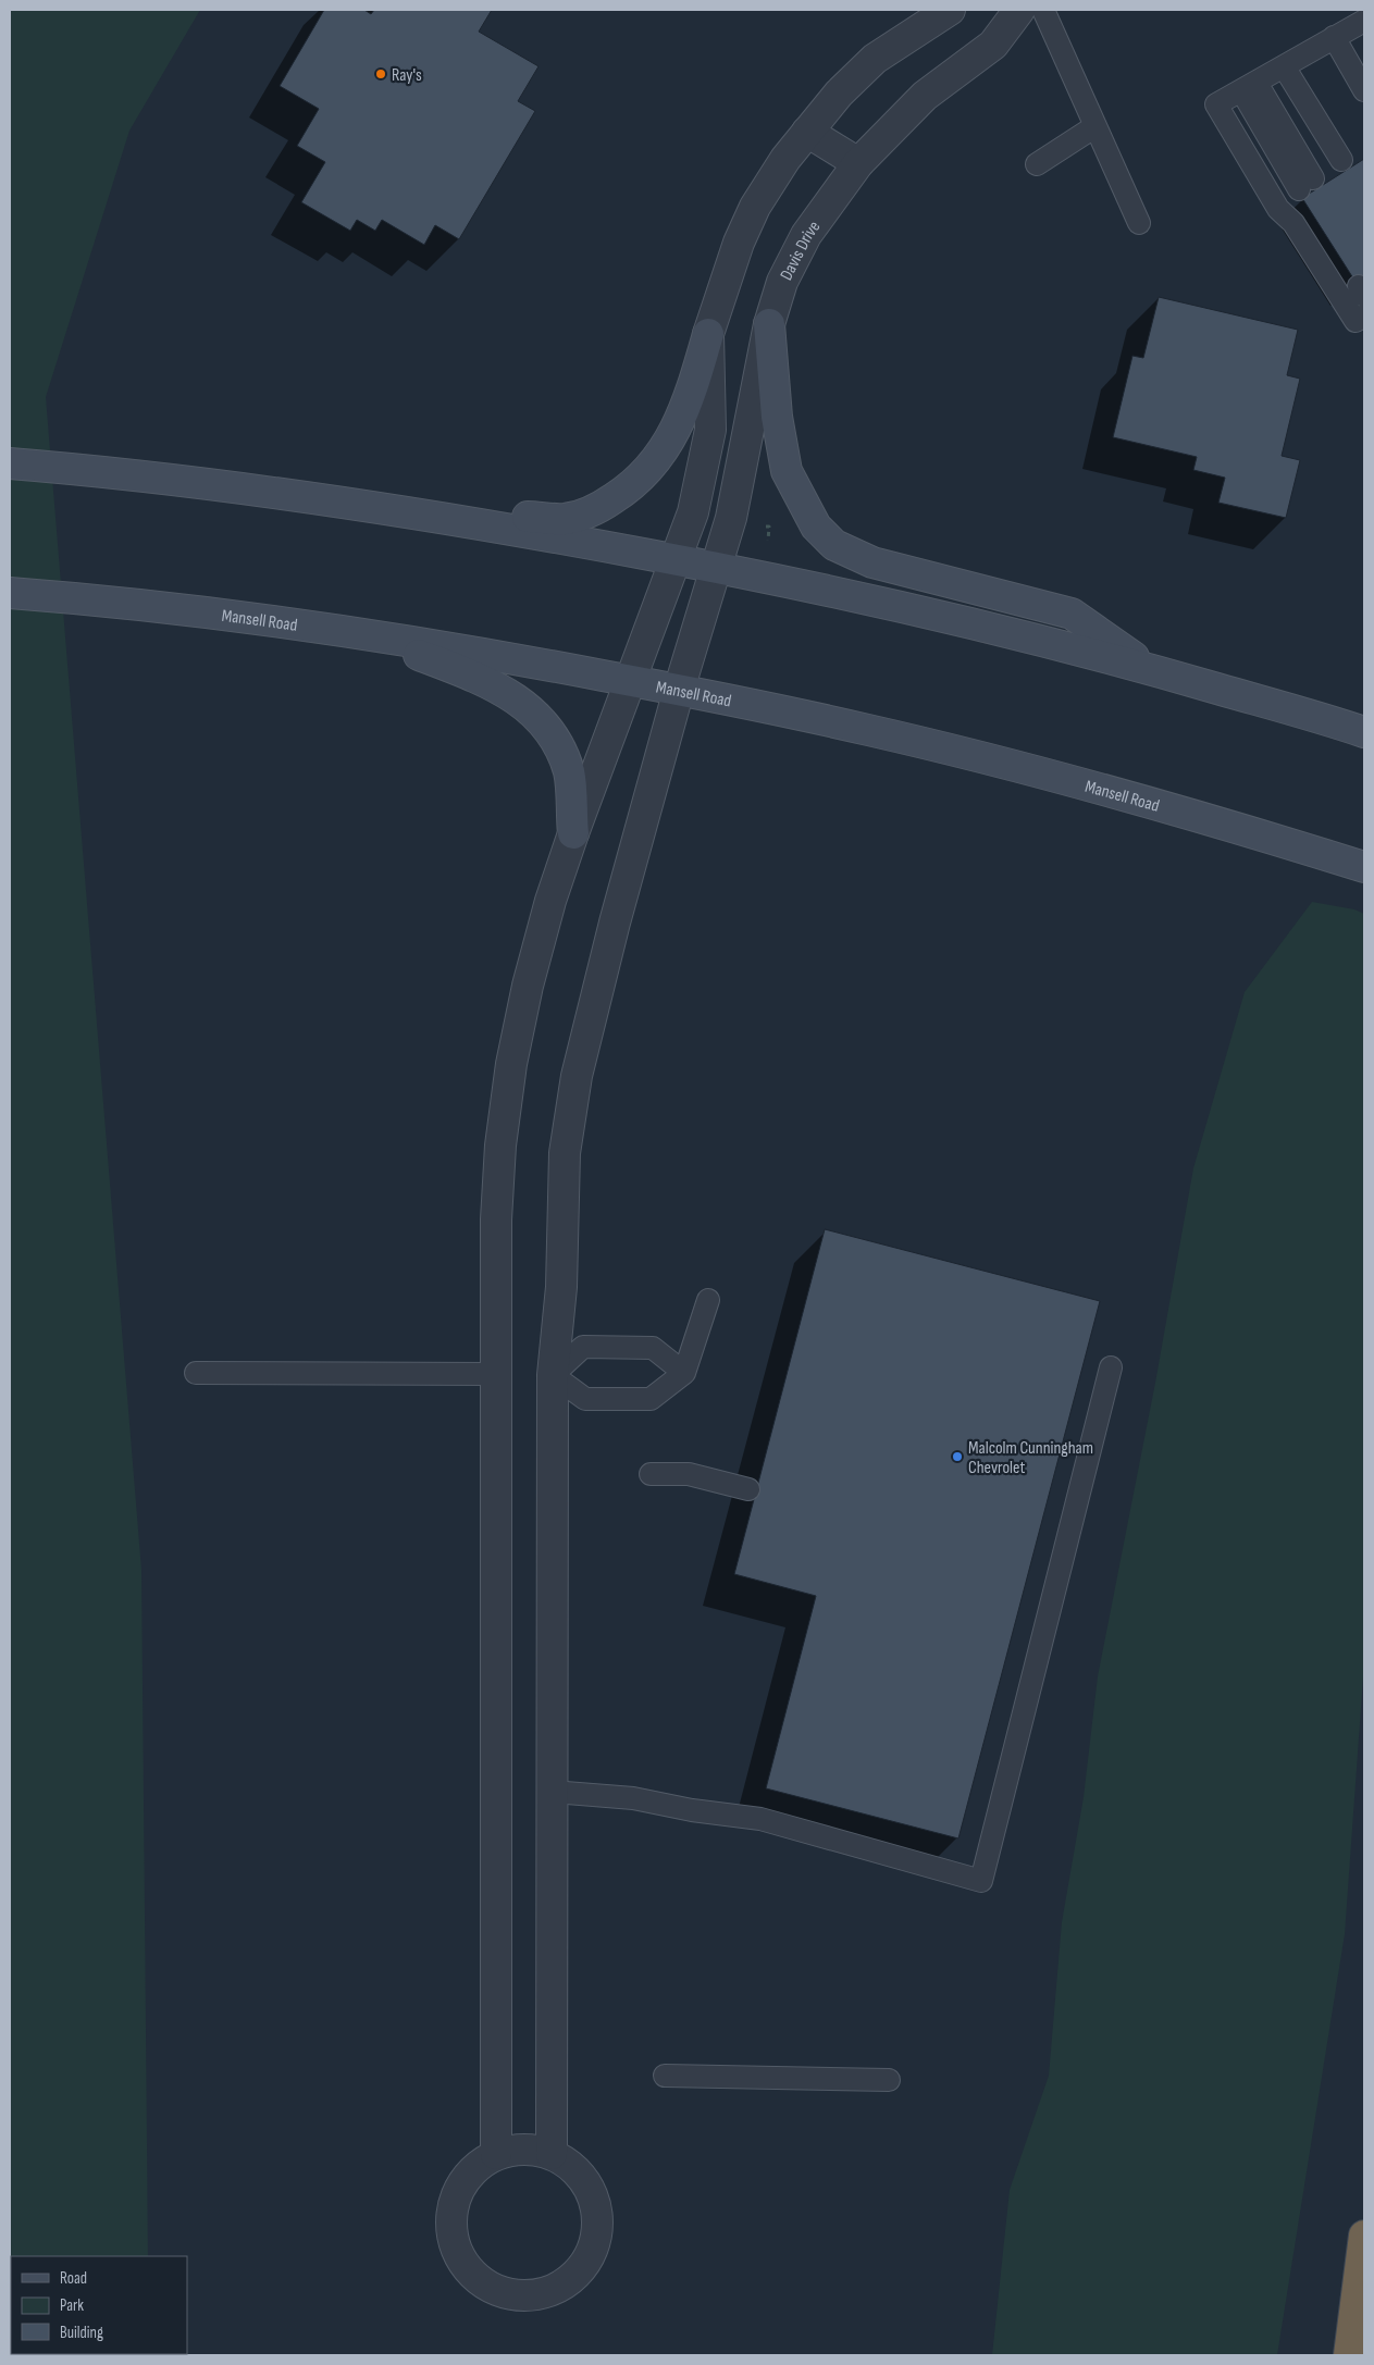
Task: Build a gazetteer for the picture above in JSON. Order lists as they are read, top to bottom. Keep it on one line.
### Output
{"streets":{"main road":["Mansell Road"],"street":["Davis Drive"]},"crossings":[["Davis Drive","Mansell Road"]],"places":["Ray's","Malcolm Cunningham Chevrolet"],"legend":["Road","Park","Building"]}
